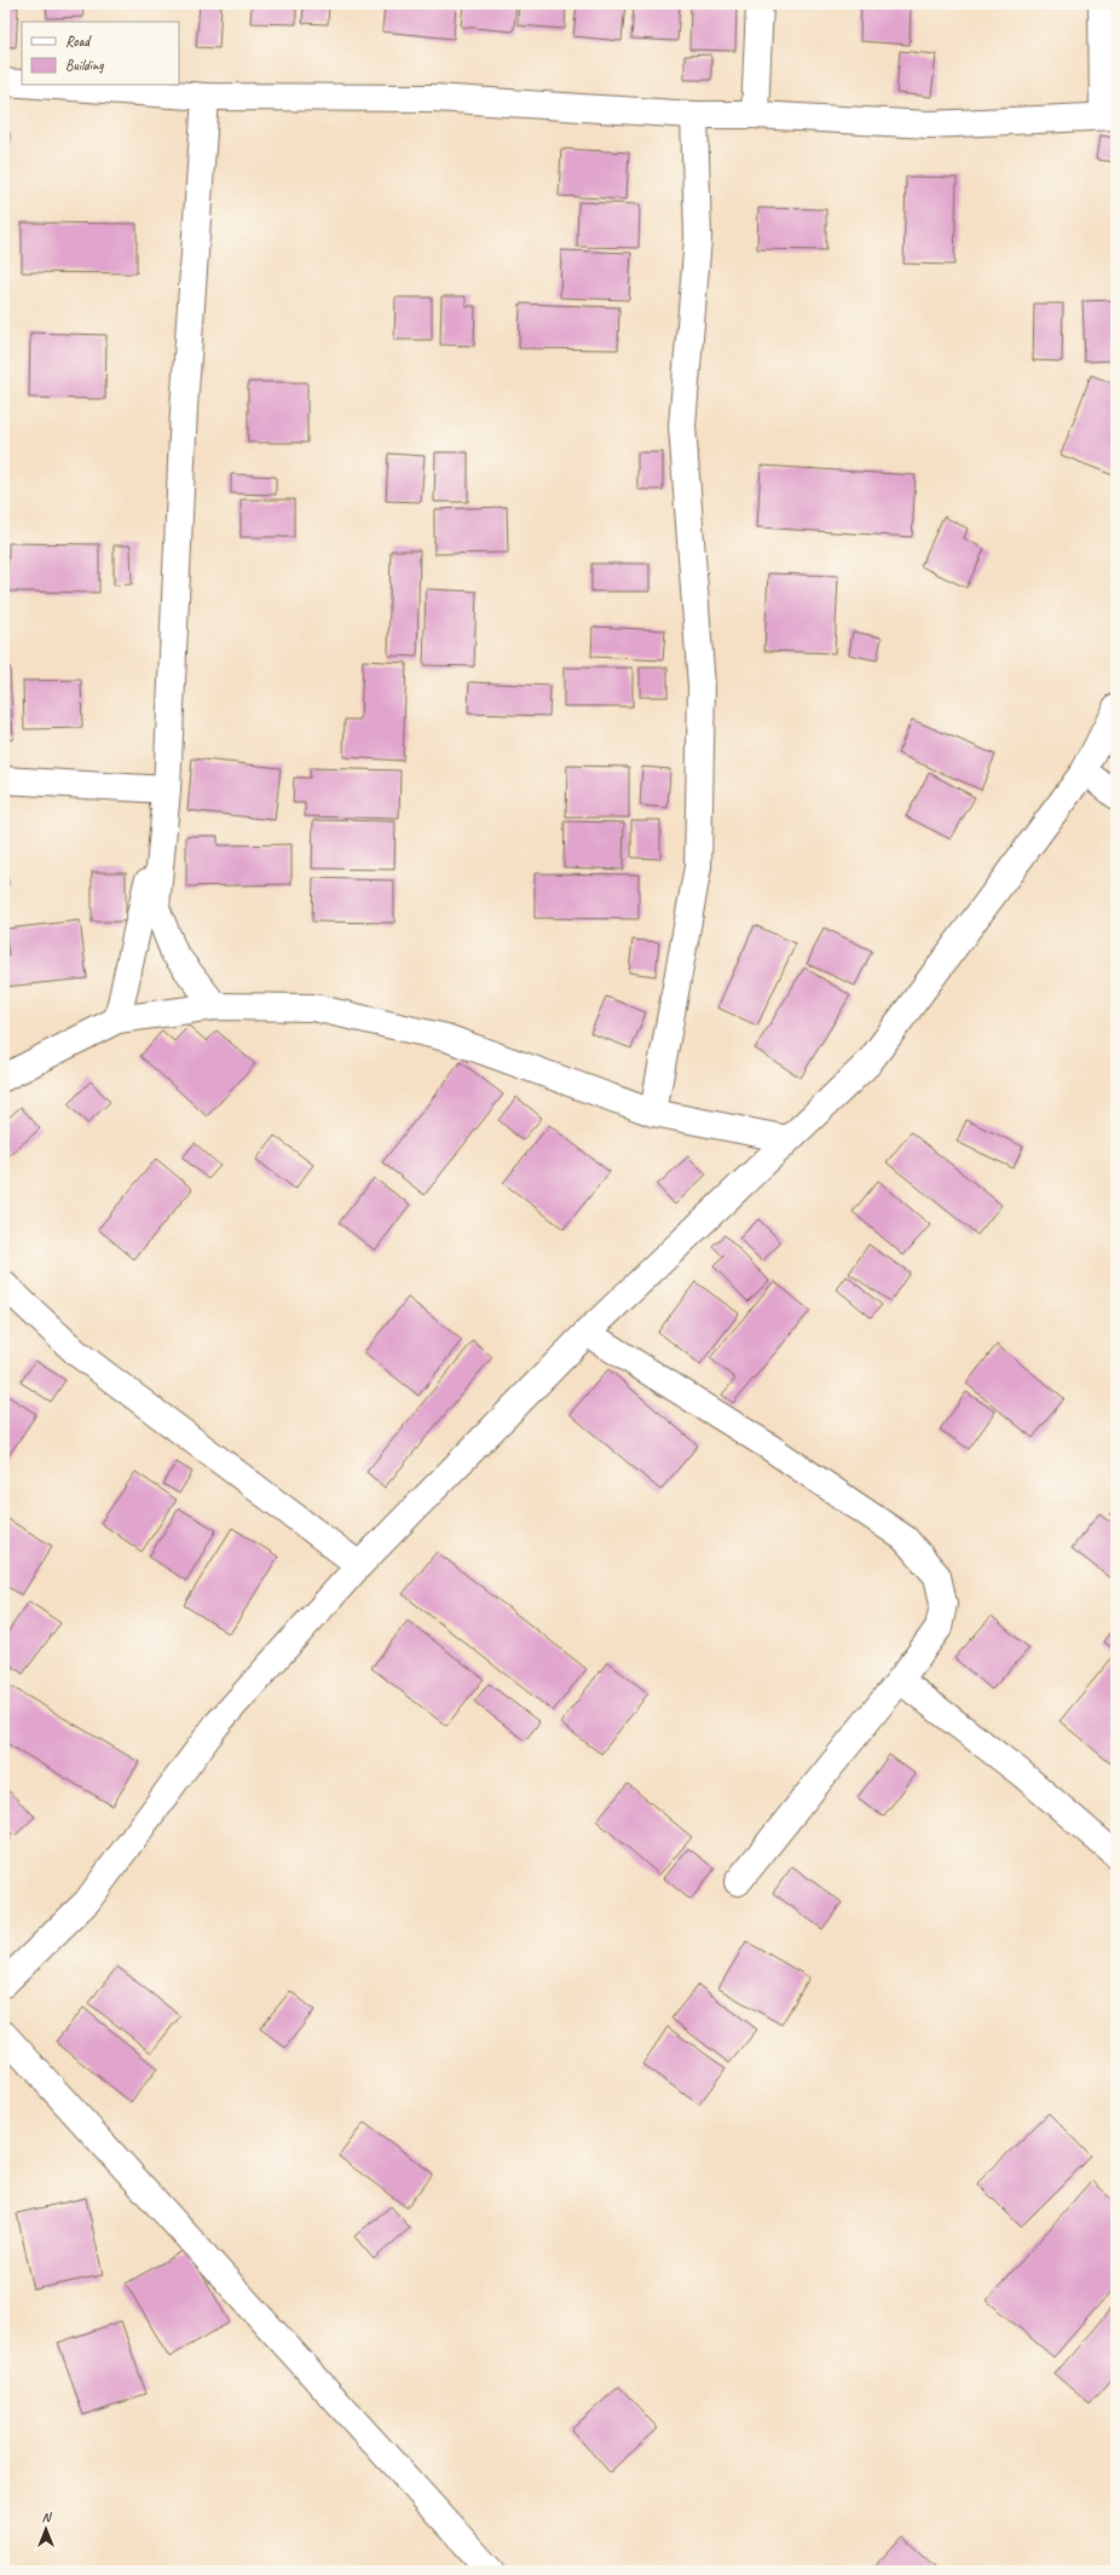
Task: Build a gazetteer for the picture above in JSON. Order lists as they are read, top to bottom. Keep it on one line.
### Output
{"legend":["Road","Building"],"north":"top"}
